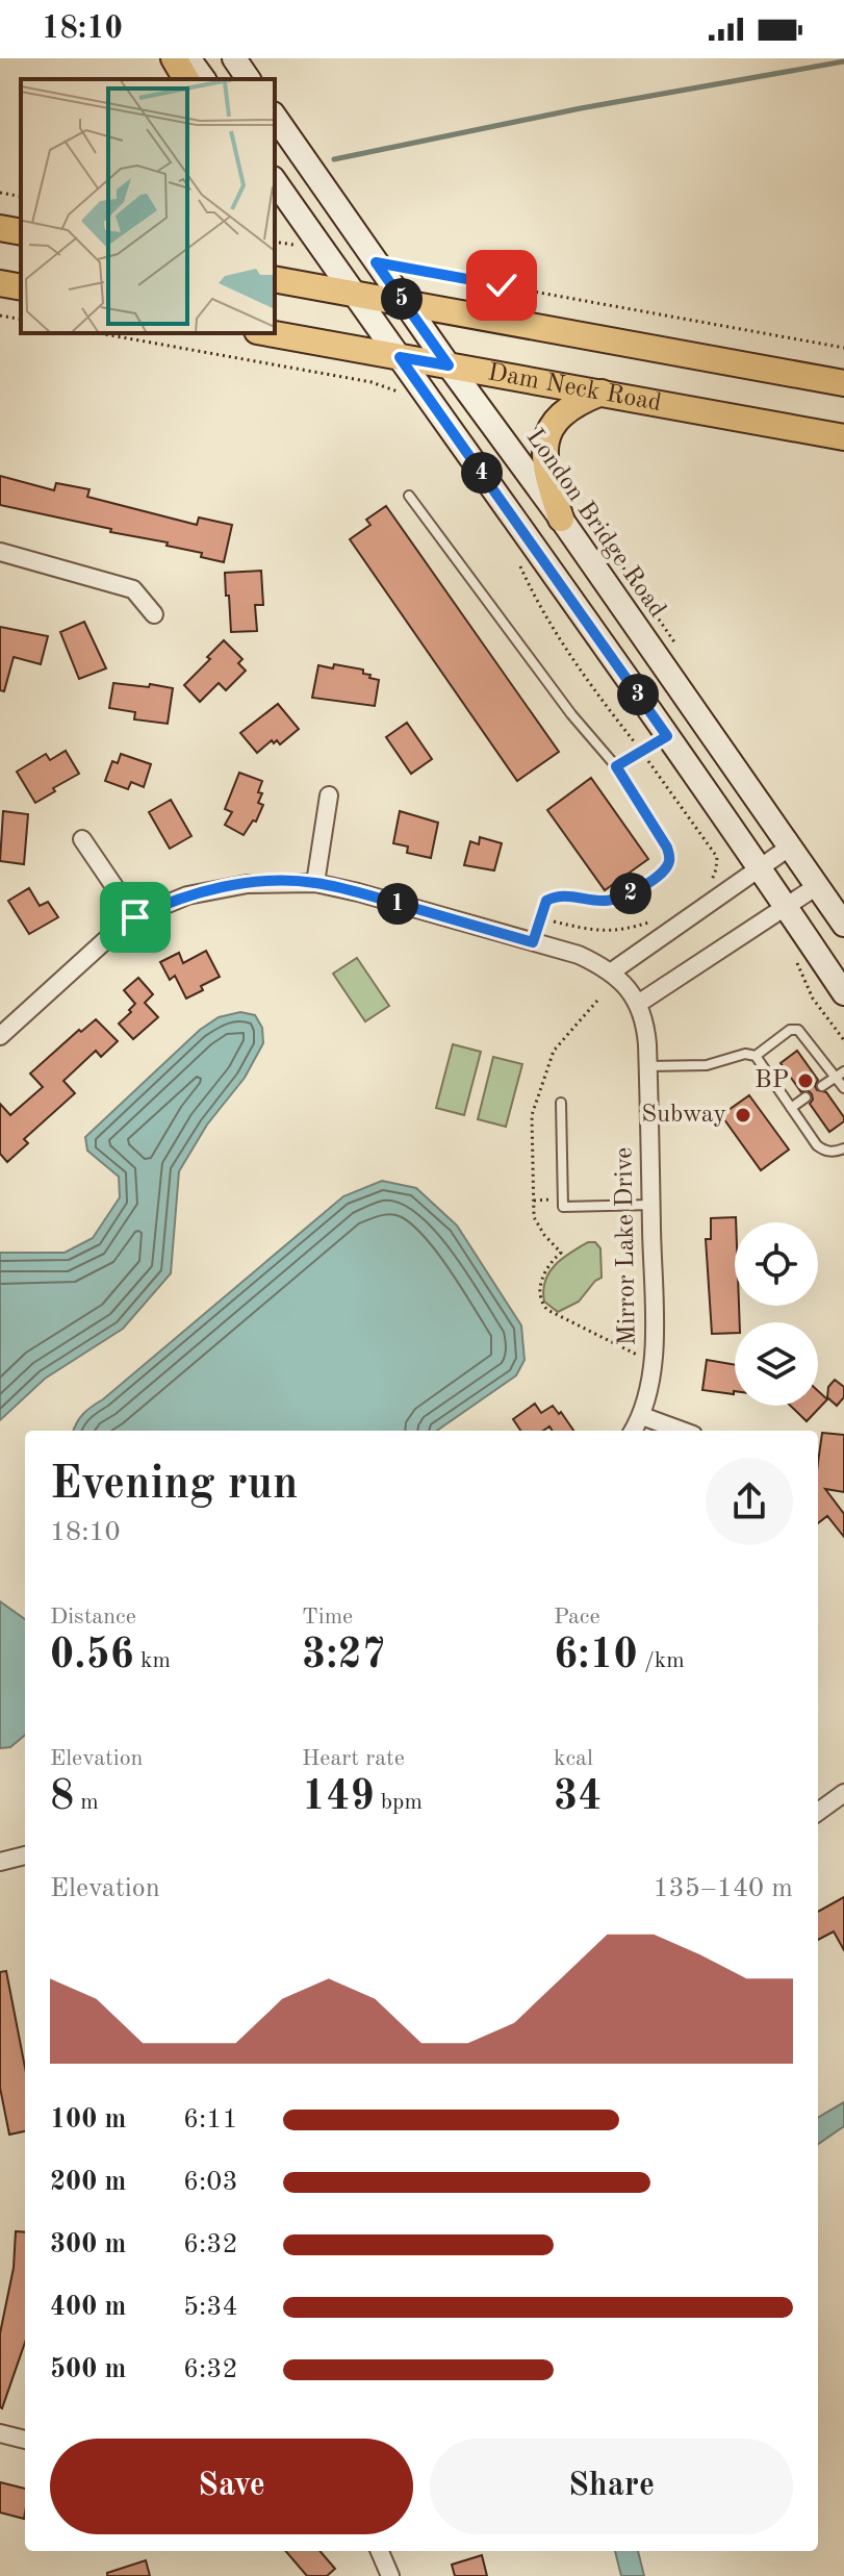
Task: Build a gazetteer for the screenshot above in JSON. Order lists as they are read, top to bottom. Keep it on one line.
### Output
{"streets":{"main road":["Dam Neck Road","London Bridge Road"],"street":["Mirror Lake Drive"]},"crossings":[["Dam Neck Road","London Bridge Road"]],"places":["BP","Subway"],"page":{"status":"18:10","pins":["5","4","3","2","1"],"heading":["Evening run","18:10"],"stats":[["Distance","0.56 km"],["Time","3:27"],["Pace","6:10 /km"],["Elevation","8 m"],["Heart rate","149 bpm"],["kcal","34"]],"chart":["Elevation","135–140 m"],"list":[{"name":"100 m","note":"6:11"},{"name":"200 m","note":"6:03"},{"name":"300 m","note":"6:32"},{"name":"400 m","note":"5:34"},{"name":"500 m","note":"6:32"}],"buttons":["Save","Share"]}}
